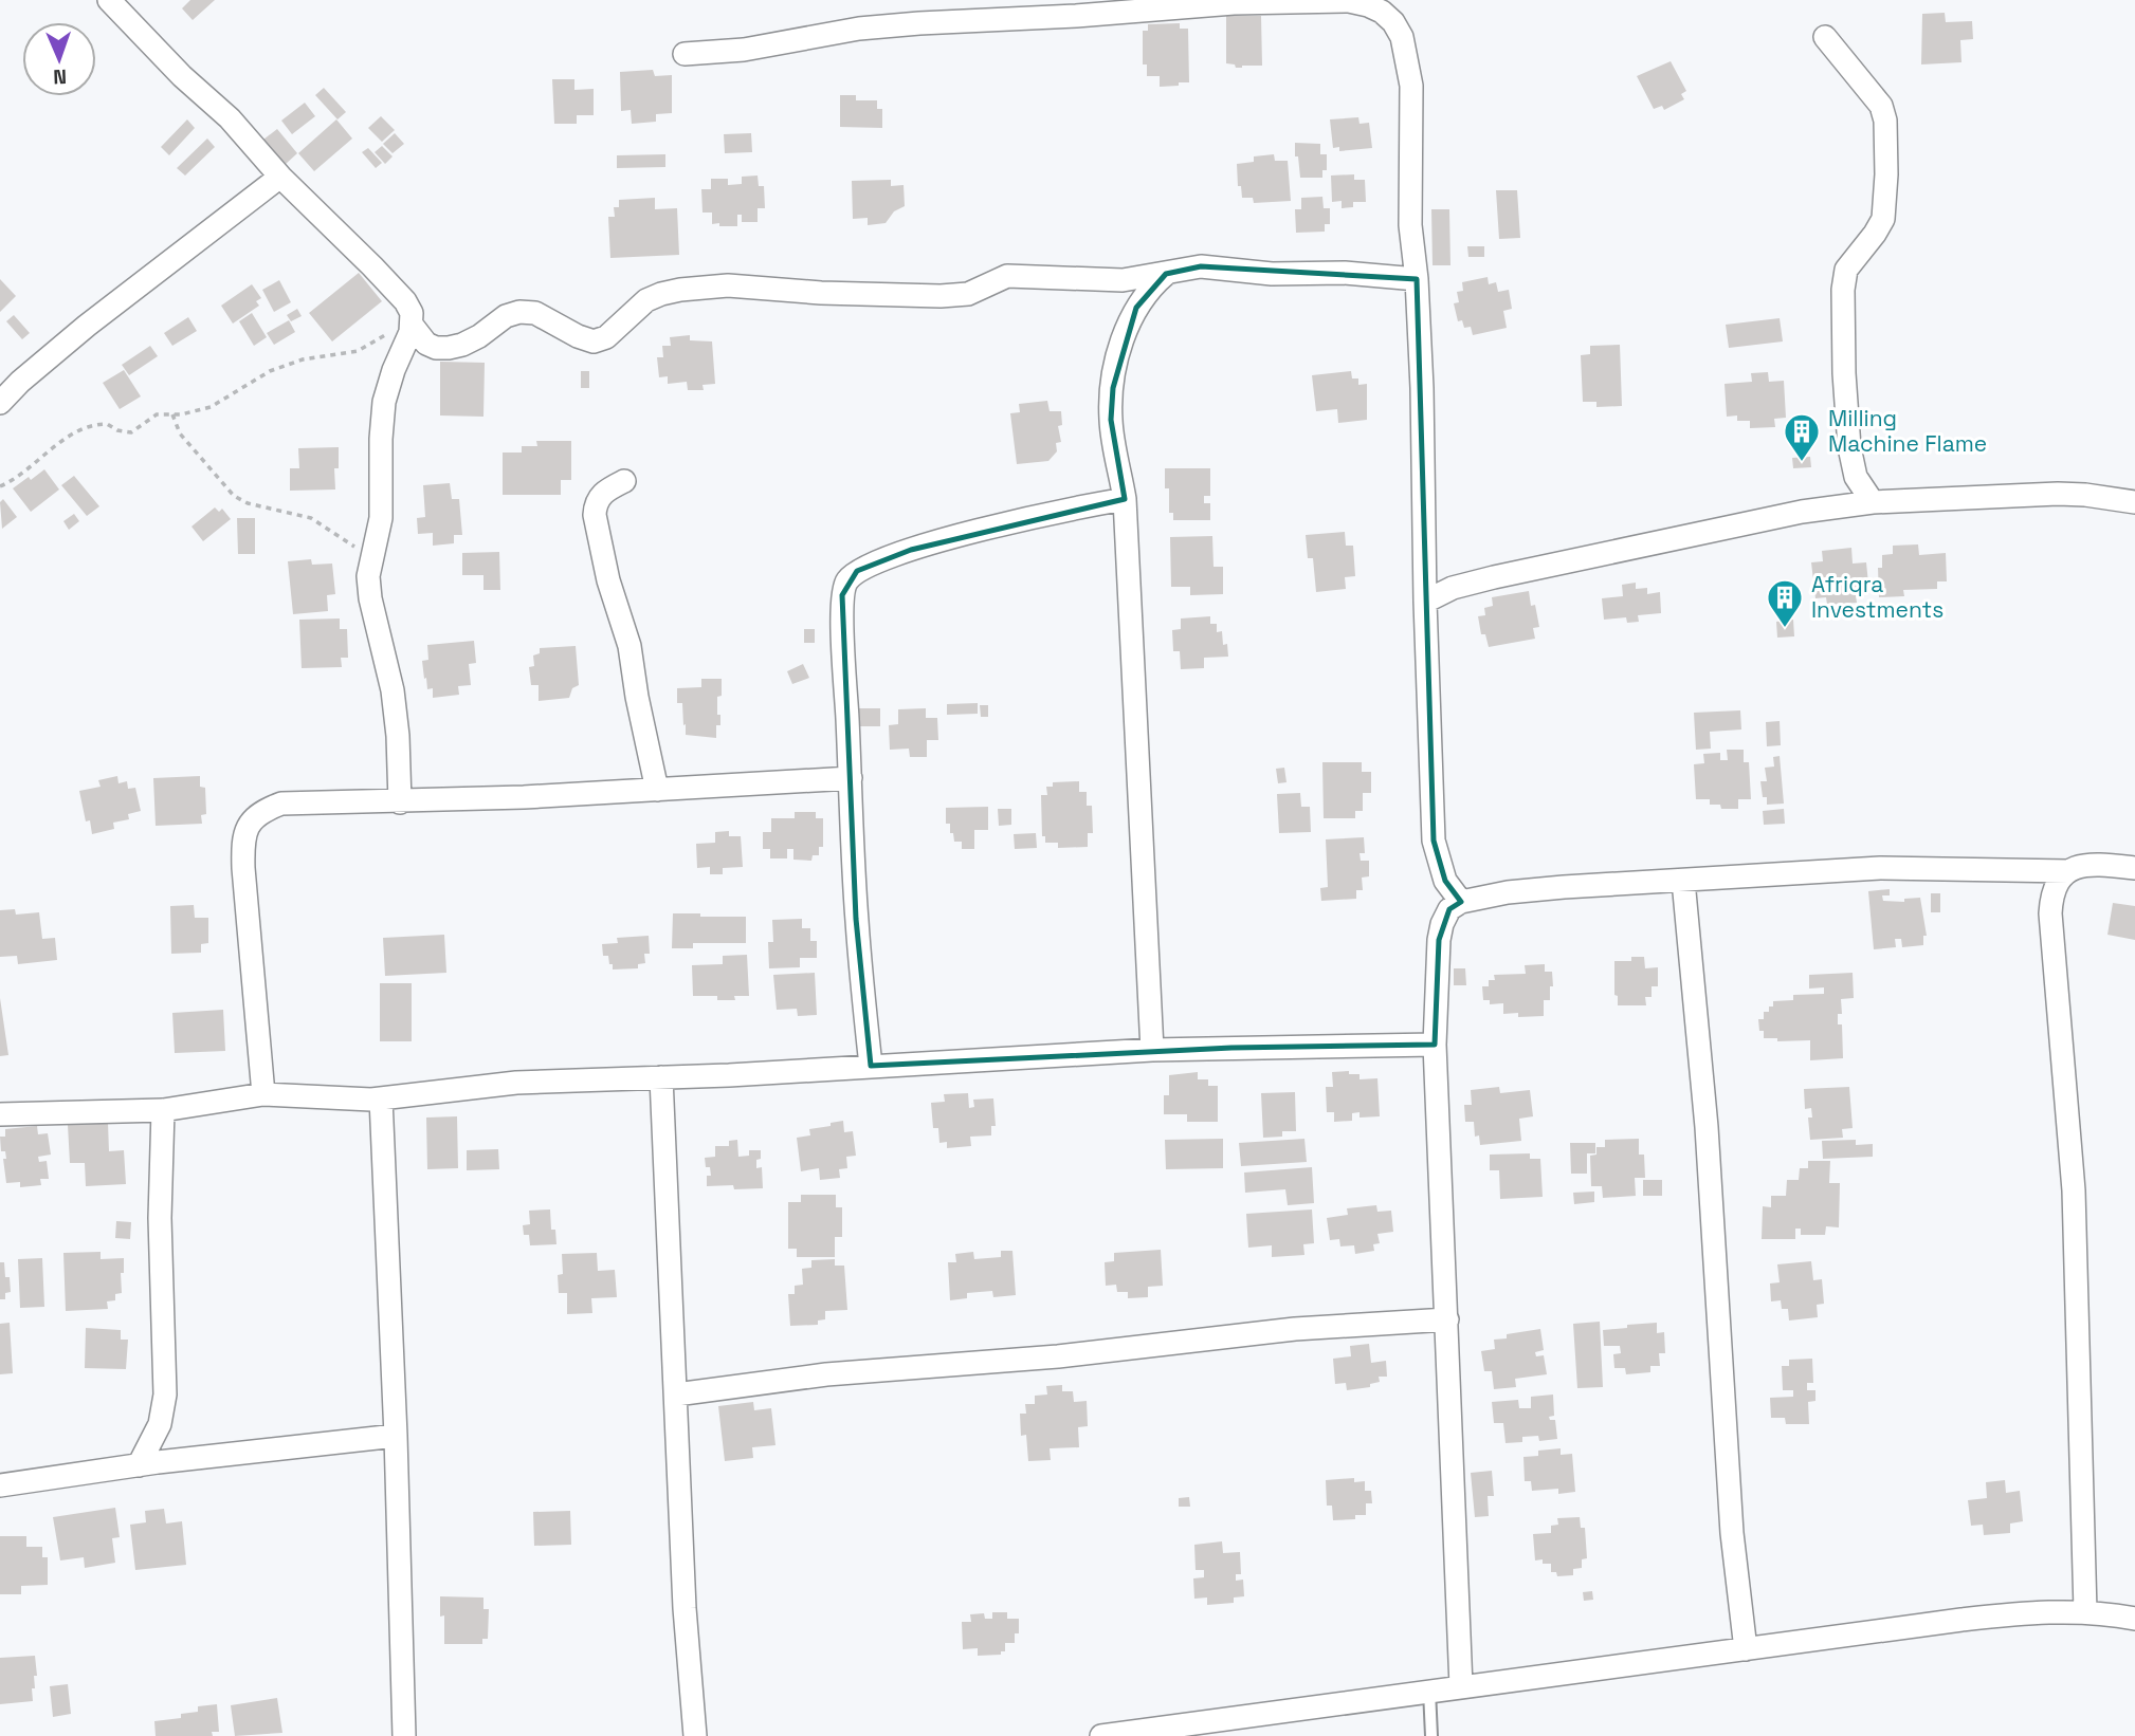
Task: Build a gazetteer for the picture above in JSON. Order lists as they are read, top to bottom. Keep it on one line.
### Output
{"places":{"building":["Milling Machine Flame","Afriqra Investments"]},"north":"bottom"}
